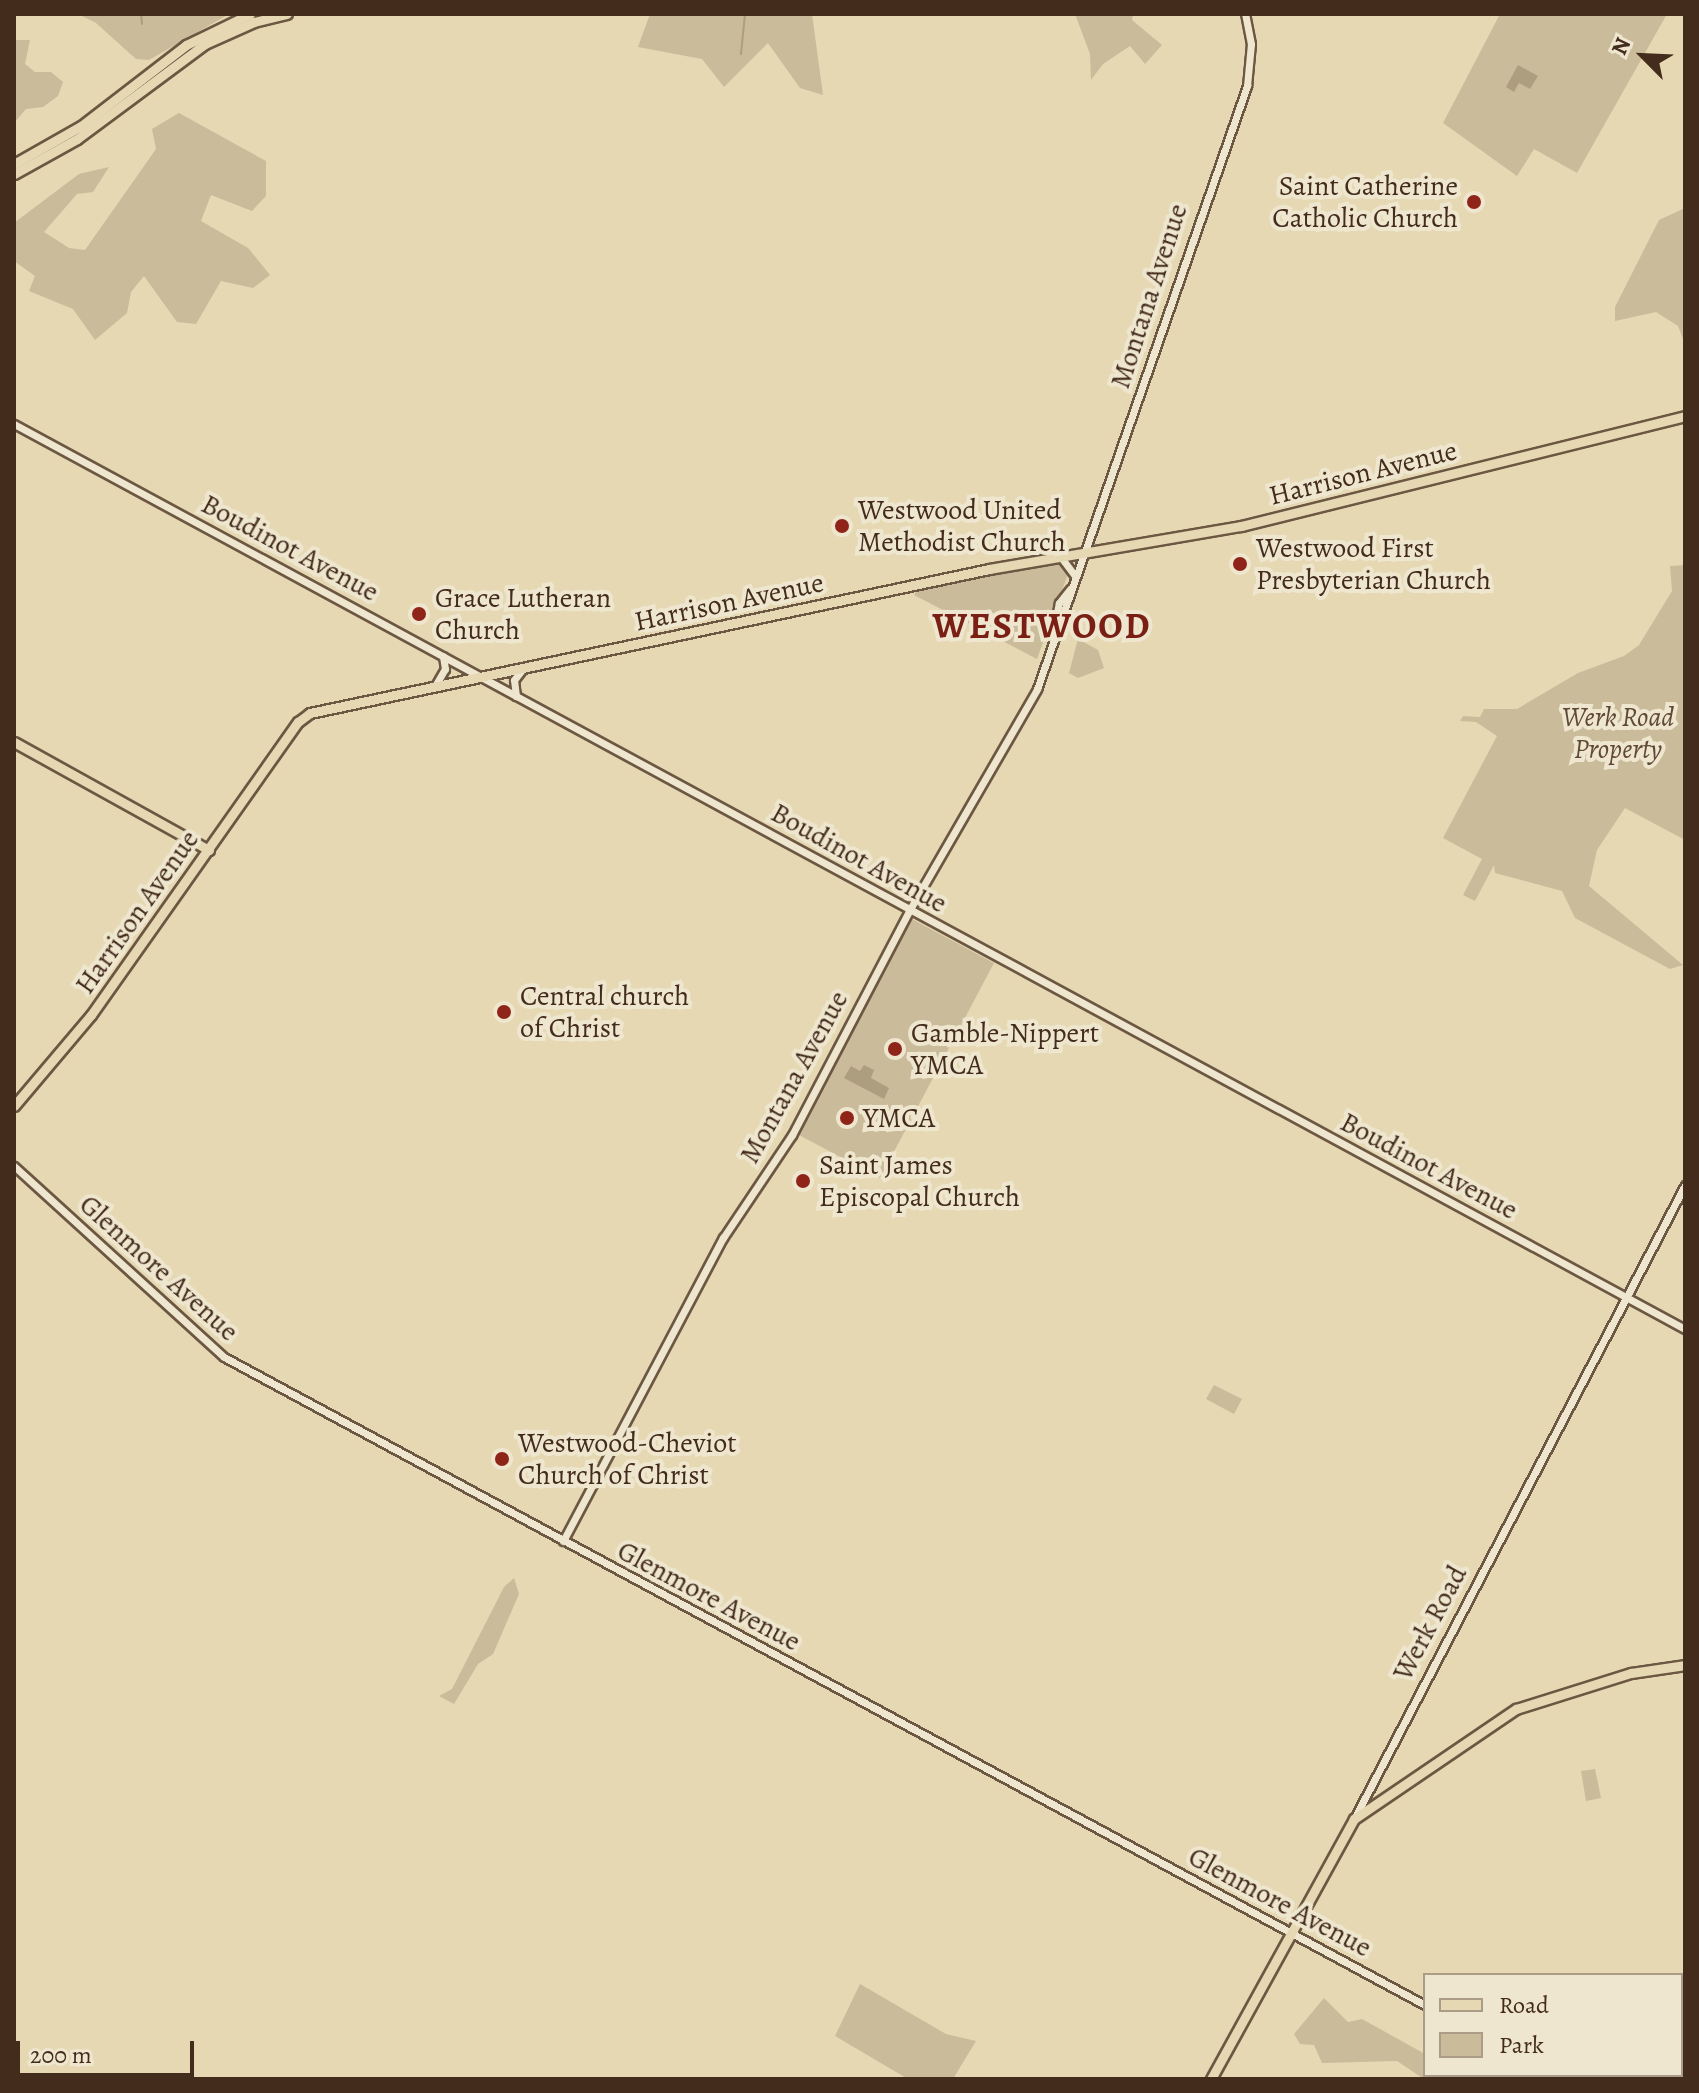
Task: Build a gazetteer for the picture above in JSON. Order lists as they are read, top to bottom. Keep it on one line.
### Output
{"streets":{"main road":["Harrison Avenue","Werk Road"],"street":["Montana Avenue","Boudinot Avenue","Glenmore Avenue"]},"crossings":[["Montana Avenue","Harrison Avenue"],["Montana Avenue","Boudinot Avenue"],["Montana Avenue","Glenmore Avenue"],["Harrison Avenue","Boudinot Avenue"],["Boudinot Avenue","Werk Road"],["Glenmore Avenue","Werk Road"]],"districts":["WESTWOOD"],"parks":["Werk Road Property"],"places":["Saint Catherine Catholic Church","Westwood United Methodist Church","Westwood First Presbyterian Church","Grace Lutheran Church","Central church of Christ","Gamble-Nippert YMCA","YMCA","Saint James Episcopal Church","Westwood-Cheviot Church of Christ"],"legend":["Road","Park"],"scale_bar":"200 m","north":"top left"}
